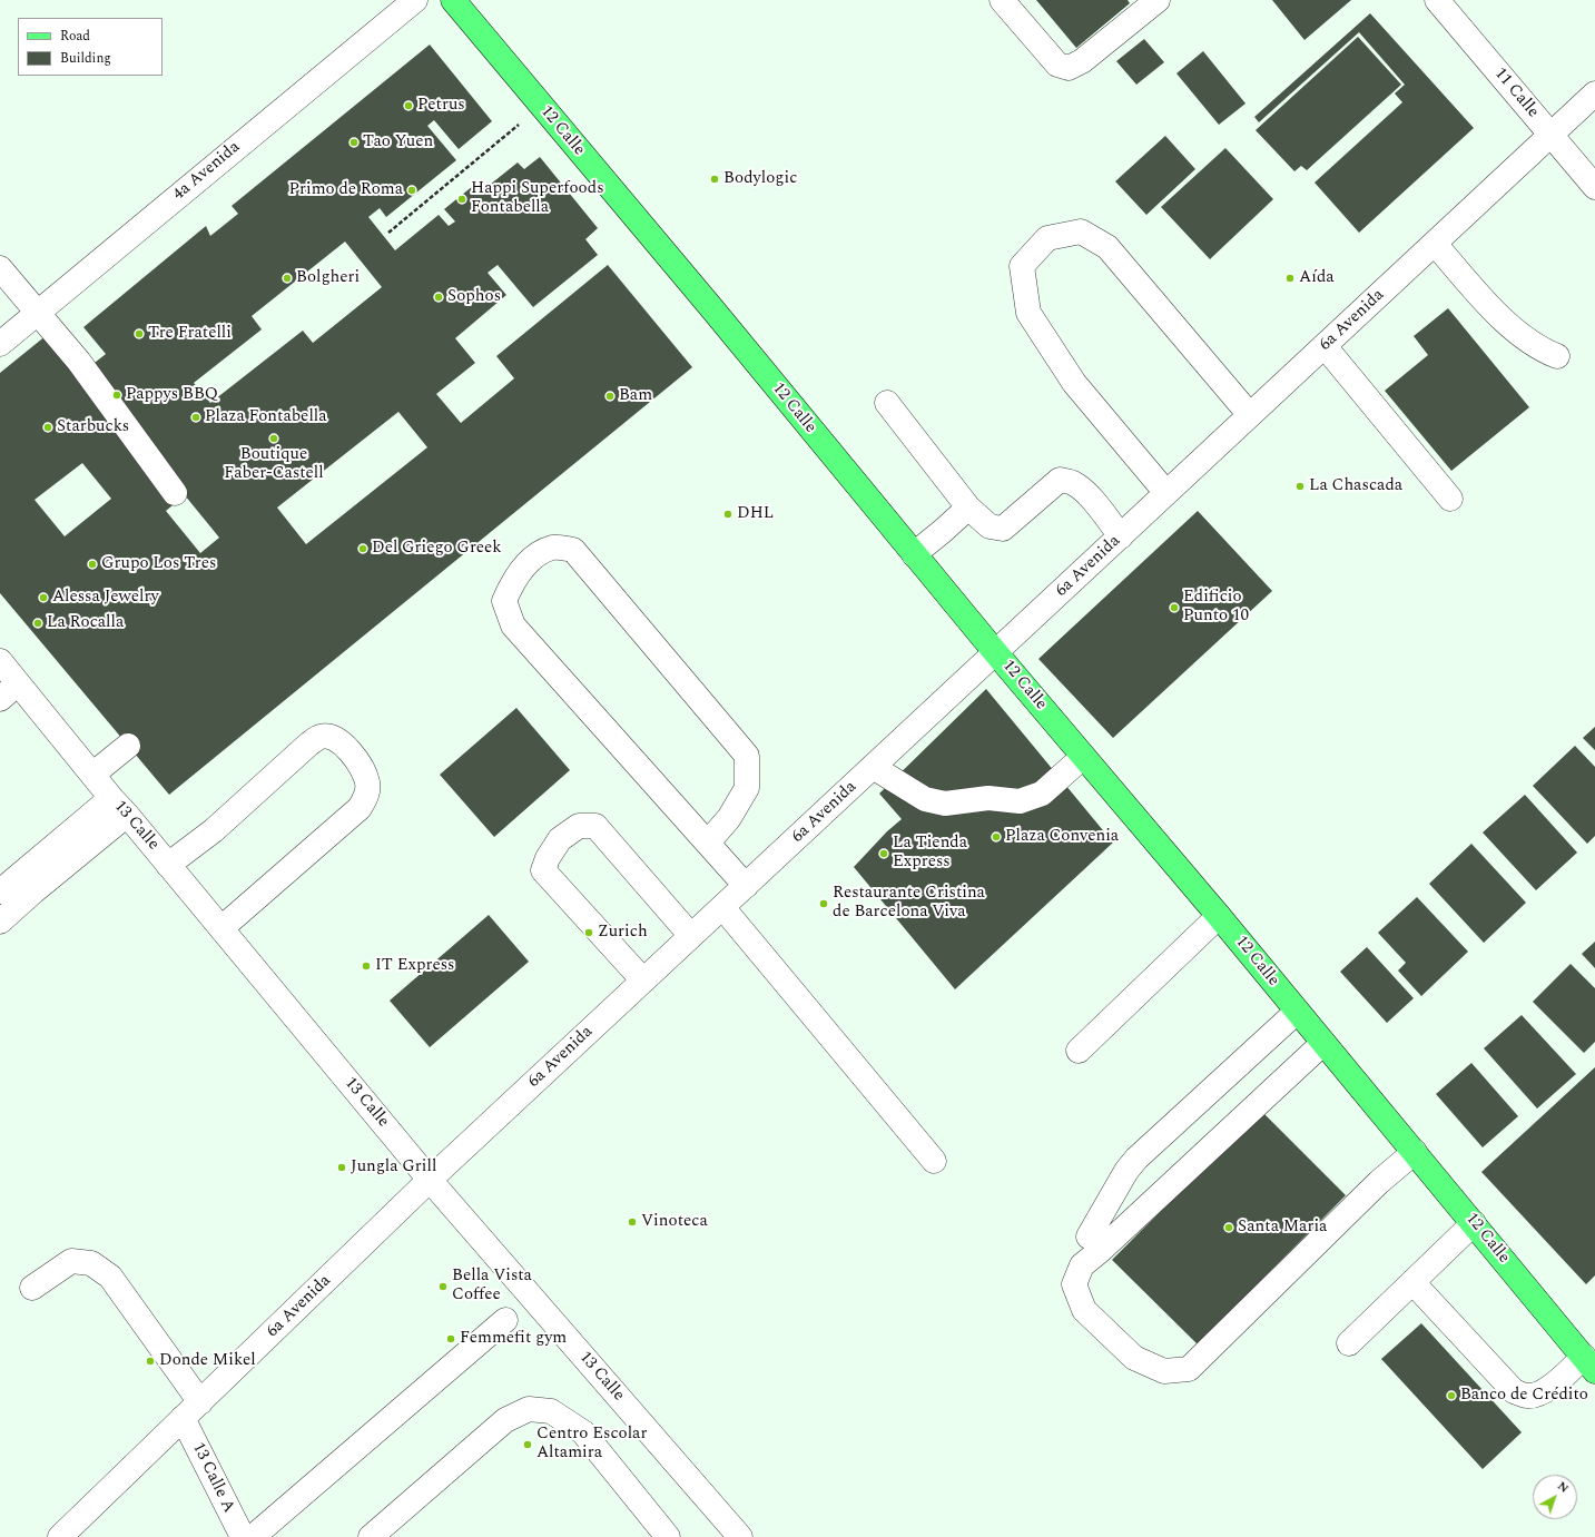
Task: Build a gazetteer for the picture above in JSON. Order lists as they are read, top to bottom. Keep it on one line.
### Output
{"streets":{"main road":["12 Calle"],"street":["11 Calle","4a Avenida","6a Avenida","13 Calle","13 Calle A"]},"crossings":[["11 Calle","6a Avenida"],["12 Calle","6a Avenida"],["6a Avenida","13 Calle"],["6a Avenida","13 Calle A"]],"places":["Petrus","Tao Yuen","Bodylogic","Primo de Roma","Happi Superfoods Fontabella","Bolgheri","Aída","Sophos","Tre Fratelli","Pappys BBQ","Bam","Plaza Fontabella","Starbucks","Boutique Faber-Castell","La Chascada","DHL","Del Griego Greek","Grupo Los Tres","Alessa Jewelry","Edificio Punto 10","La Rocalla","Plaza Convenia","La Tienda Express","Restaurante Cristina de Barcelona Viva","Zurich","IT Express","Jungla Grill","Vinoteca","Santa Maria","Bella Vista Coffee","Femmefit gym","Donde Mikel","Banco de Crédito","Centro Escolar Altamira"],"legend":["Road","Building"],"north":"top right"}
